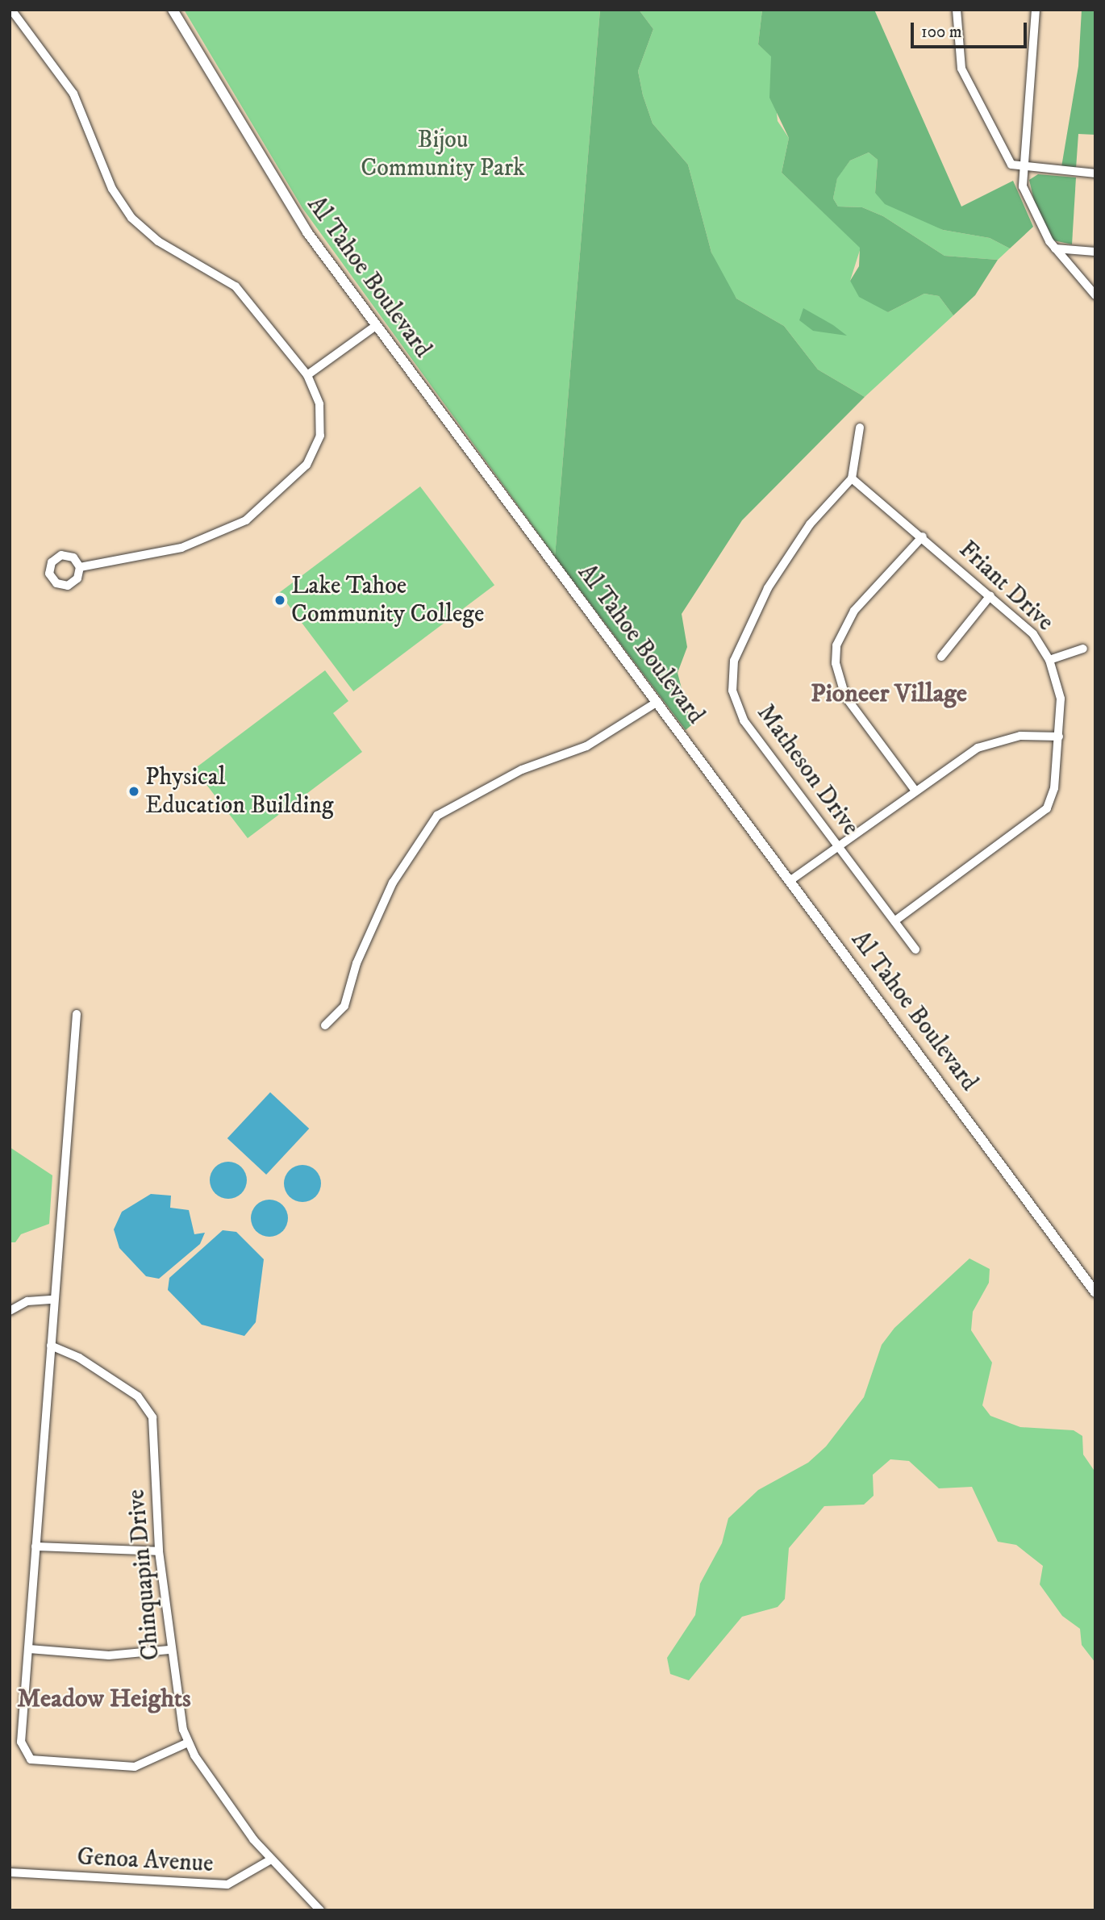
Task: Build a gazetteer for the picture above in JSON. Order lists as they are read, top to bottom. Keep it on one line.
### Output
{"streets":{"main road":["Al Tahoe Boulevard"],"street":["Friant Drive","Matheson Drive","Chinquapin Drive","Genoa Avenue"]},"crossings":[["Friant Drive","Matheson Drive"],["Chinquapin Drive","Genoa Avenue"]],"districts":["Pioneer Village","Meadow Heights"],"parks":["Bijou Community Park"],"places":["Lake Tahoe Community College","Physical Education Building"],"scale_bar":"100 m"}
